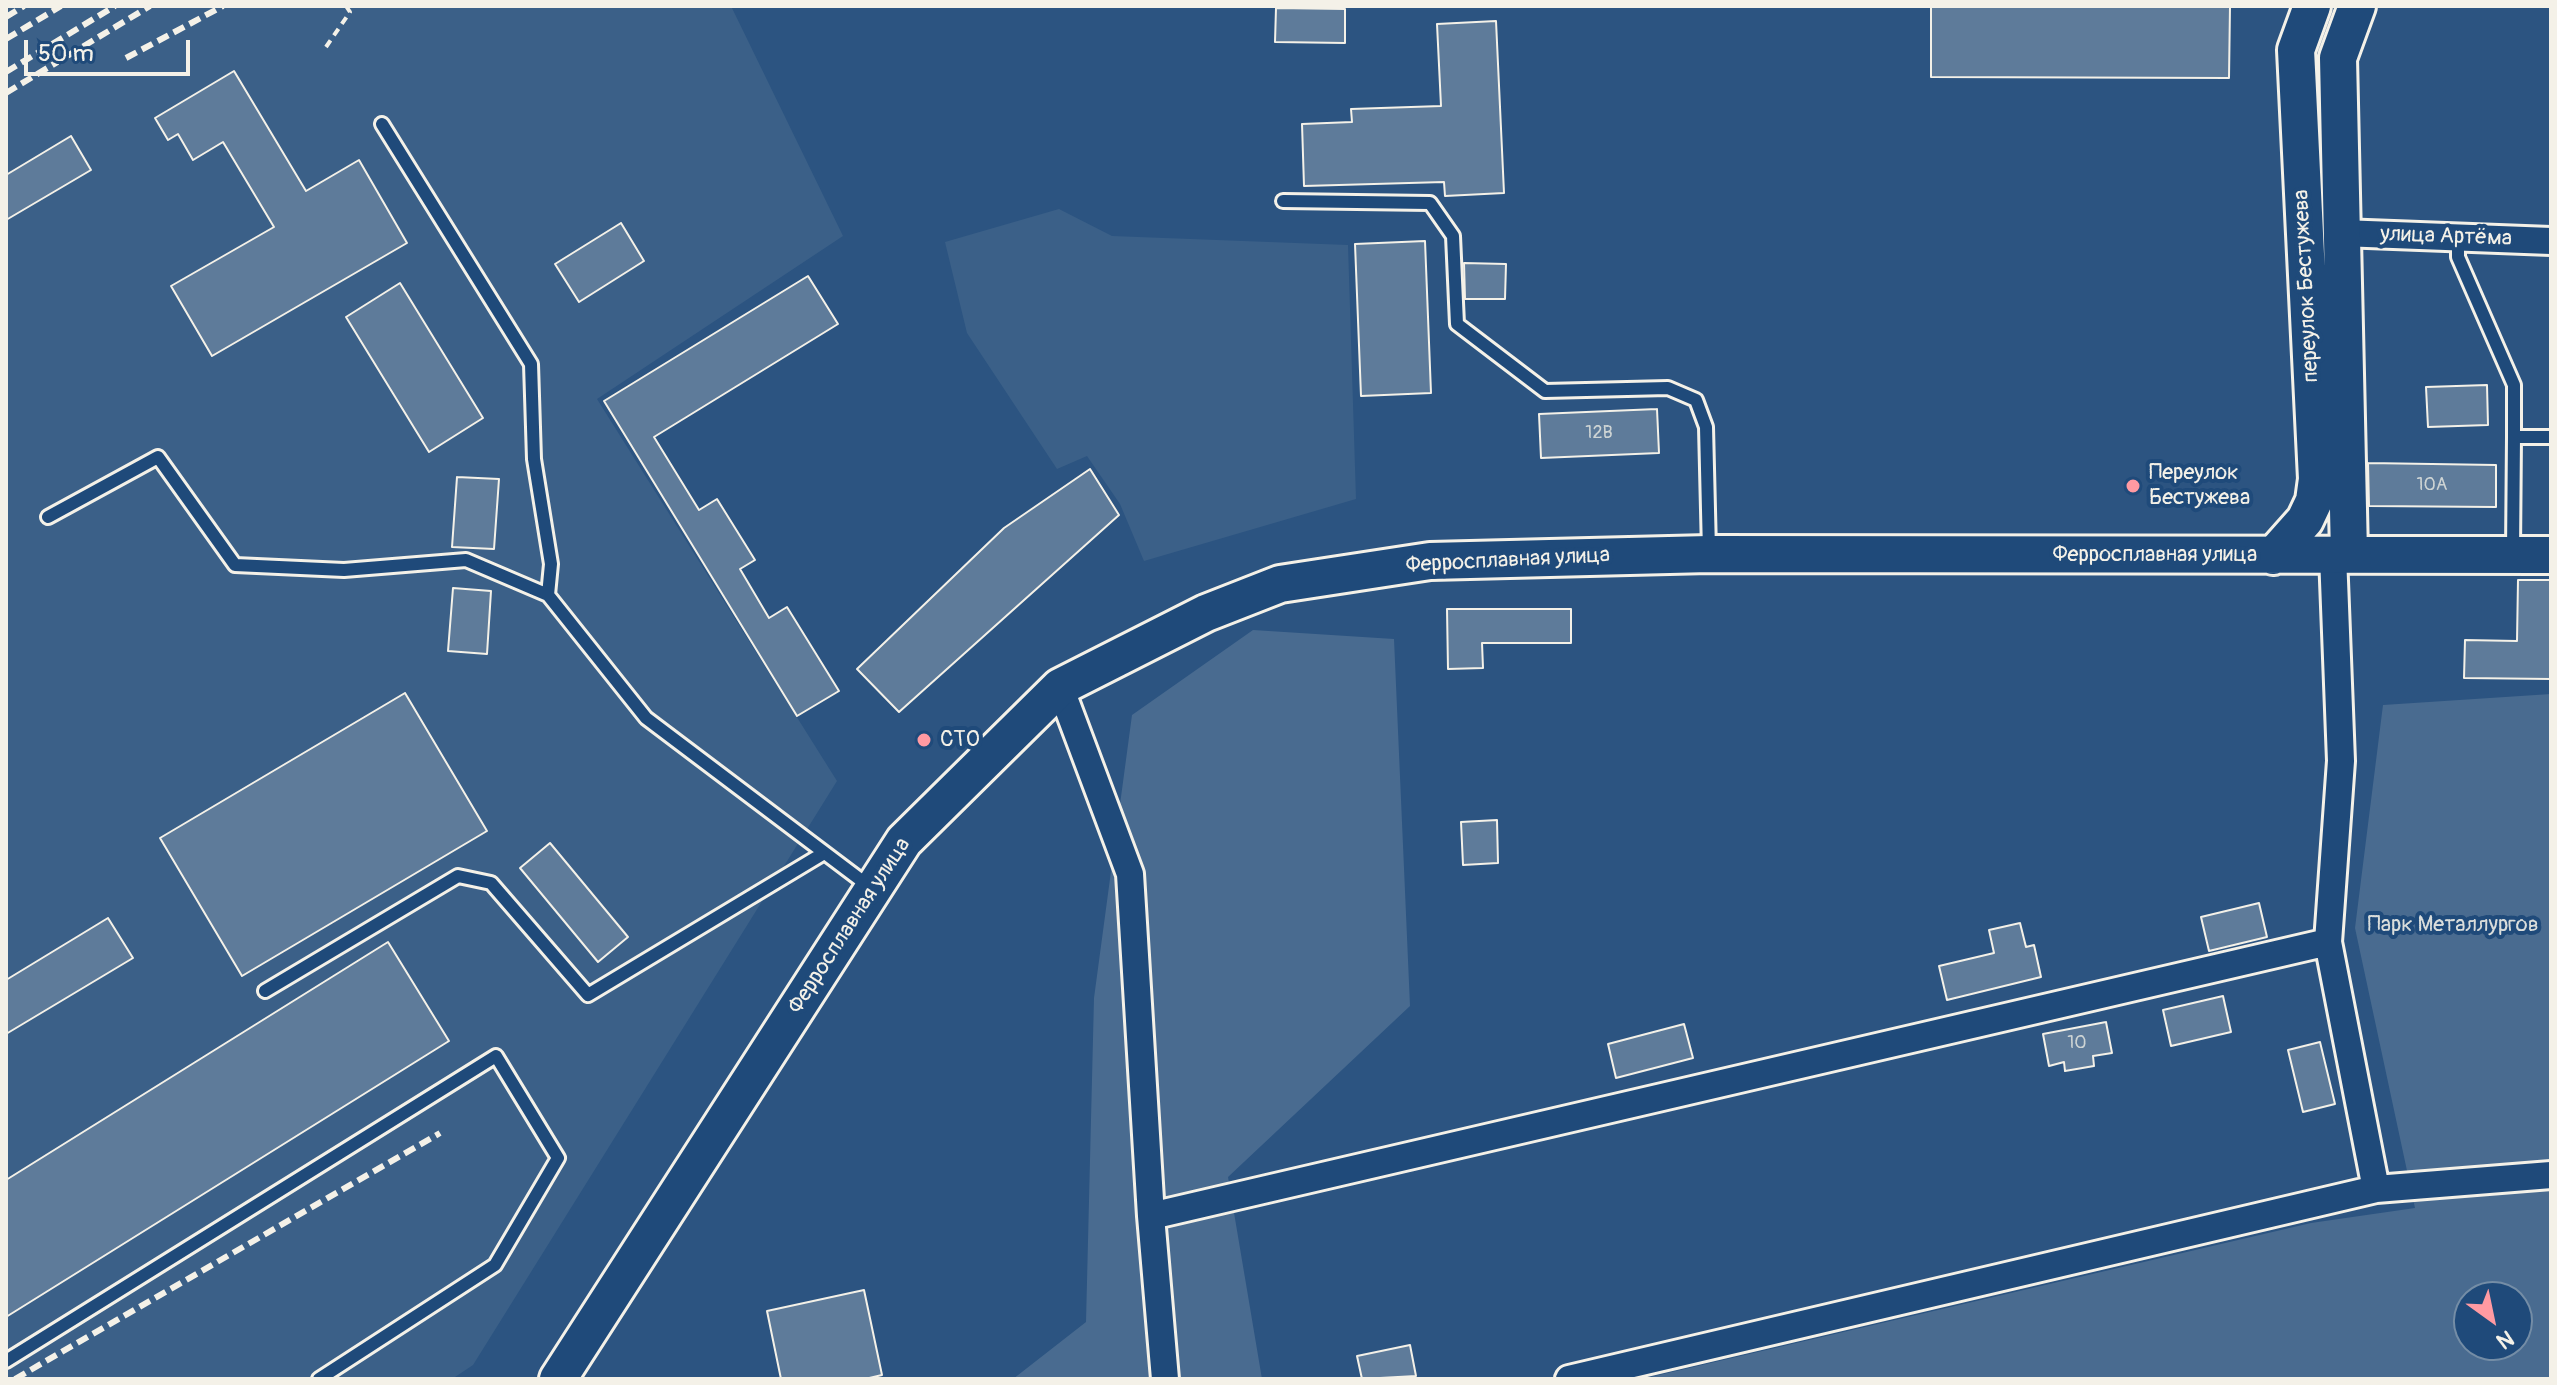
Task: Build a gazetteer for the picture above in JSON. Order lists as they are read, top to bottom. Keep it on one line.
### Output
{"streets":{"main road":["переулок Бестужева","Ферросплавная улица"],"street":["улица Артёма"]},"crossings":[["улица Артёма","переулок Бестужева"],["переулок Бестужева","Ферросплавная улица"]],"parks":["Парк Металлургов"],"places":["Переулок Бестужева","СТО"],"house_numbers":["12В","10А","10"],"scale_bar":"50 m","north":"bottom right"}
